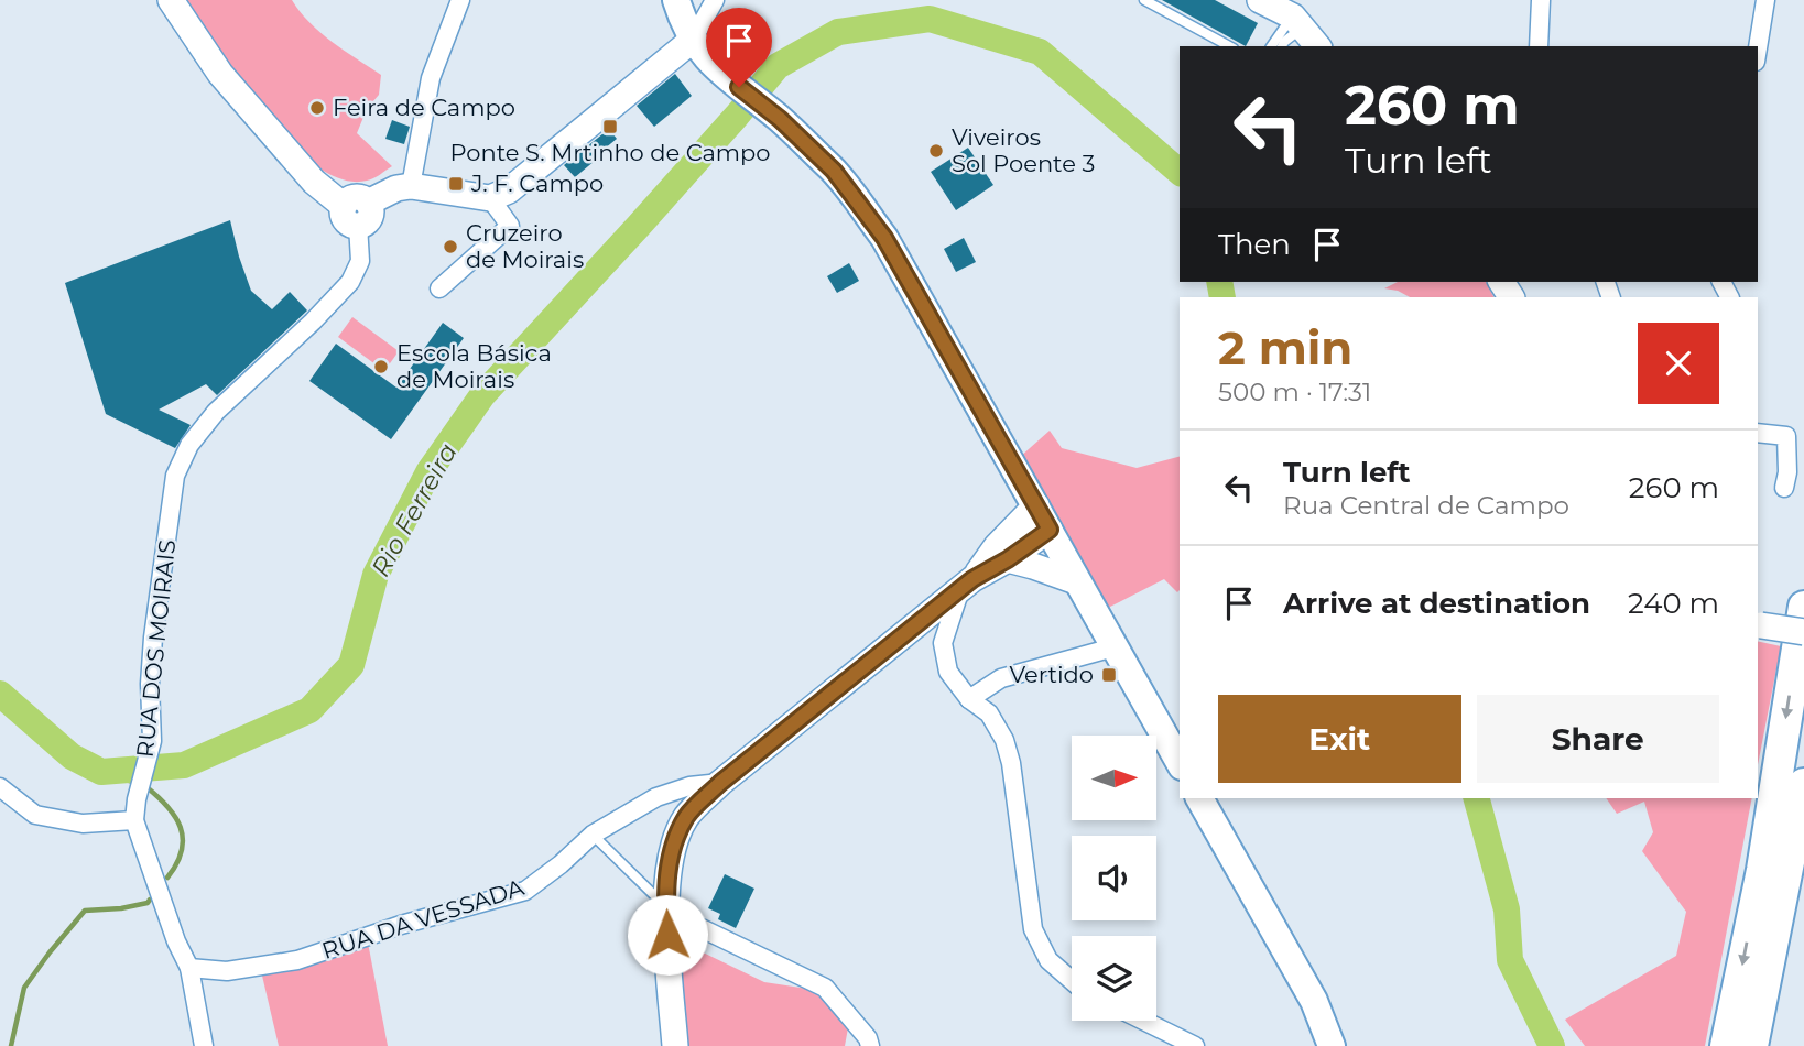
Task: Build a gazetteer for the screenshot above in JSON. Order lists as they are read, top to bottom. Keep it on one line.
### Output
{"streets":{"street":["RUA DOS MOIRAIS","RUA DA VESSADA"]},"water":["Rio Ferreira"],"places":{"other":["Feira de Campo","Viveiros Sol Poente 3","Cruzeiro de Moirais","Escola Básica de Moirais"],"transit":["Ponte S. Mrtinho de Campo","J. F. Campo","Vertido"]},"north":"right","page":{"turn":["260 m","Turn left"],"then":"Then","heading":["2 min","500 m · 17:31"],"list":[{"name":"Turn left","note":"Rua Central de Campo","value":"260 m"},{"name":"Arrive at destination","value":"240 m"}],"buttons":["Exit","Share"]}}
